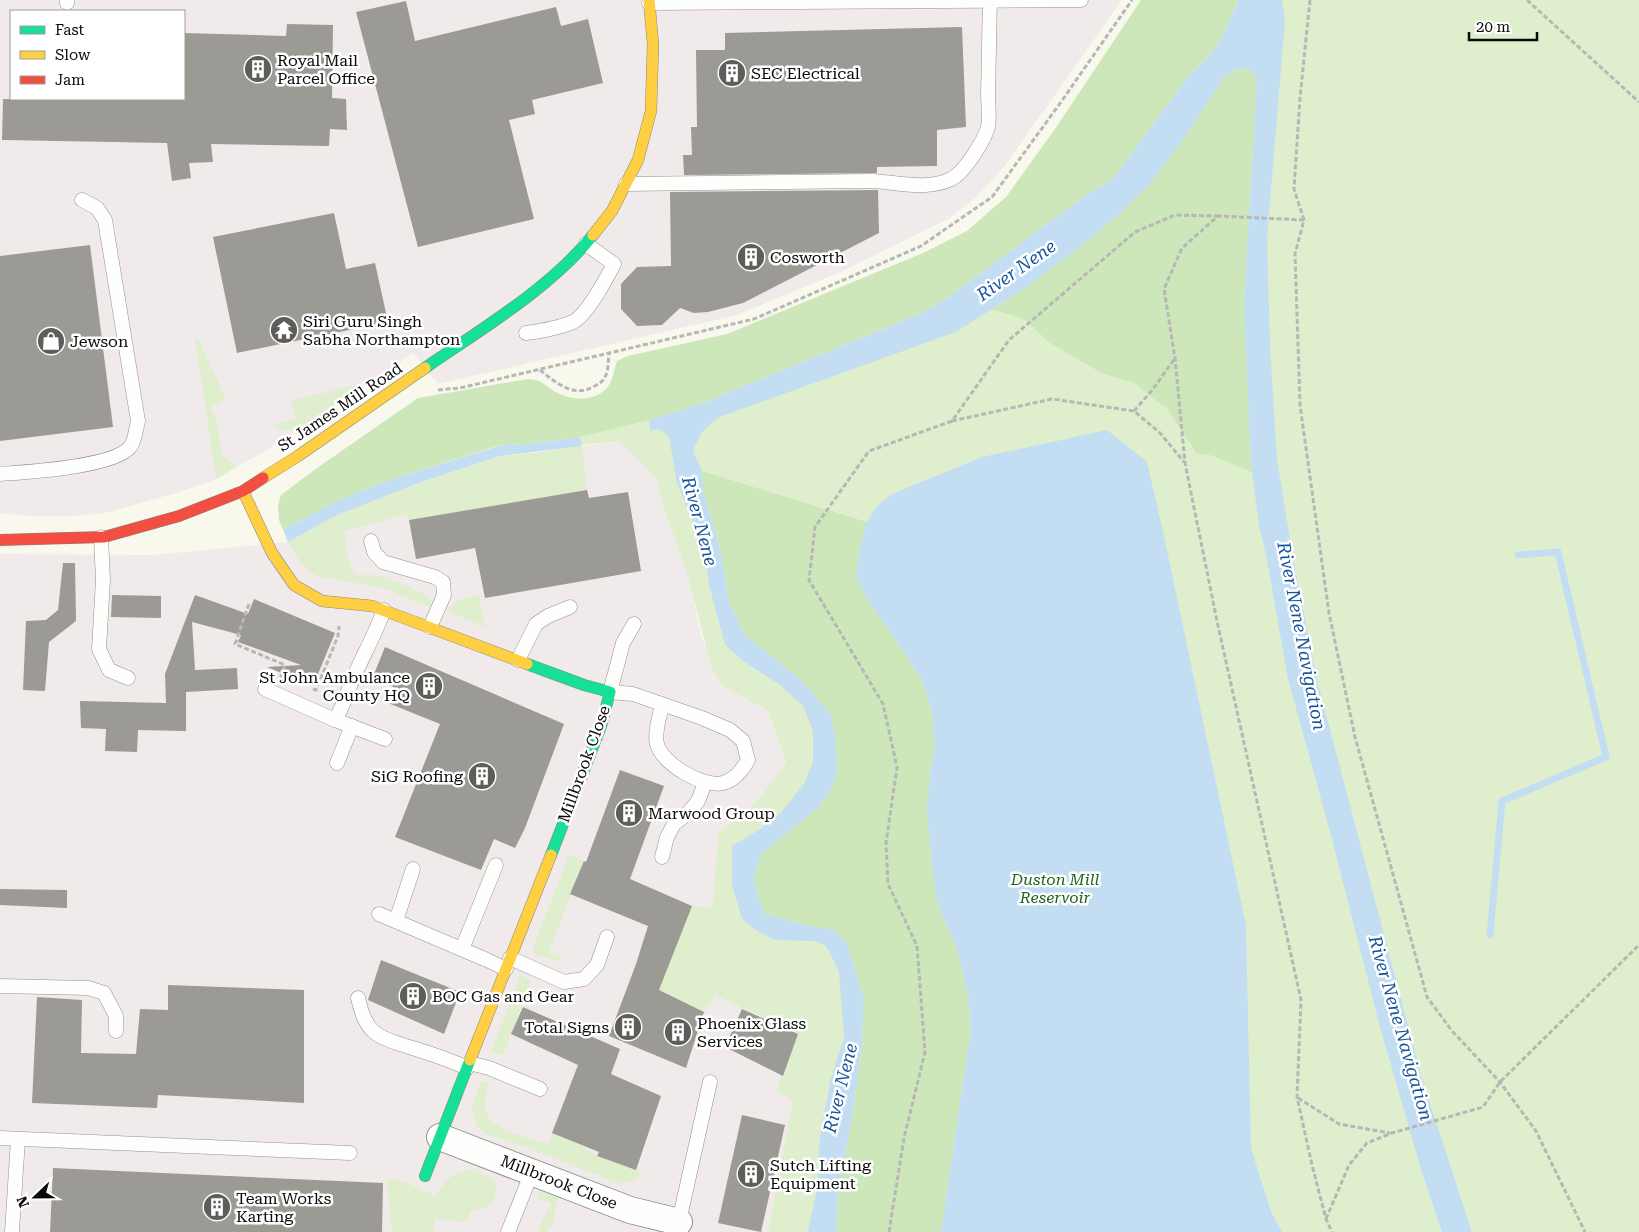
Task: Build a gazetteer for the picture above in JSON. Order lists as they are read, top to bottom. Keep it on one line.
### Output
{"streets":{"street":["St James Mill Road","Millbrook Close"]},"crossings":[["St James Mill Road","Millbrook Close"]],"water":["River Nene","River Nene Navigation"],"parks":["Duston Mill Reservoir"],"places":{"building":["Royal Mail Parcel Office","SEC Electrical","Cosworth","St John Ambulance County HQ","SiG Roofing","Marwood Group","BOC Gas and Gear","Total Signs","Phoenix Glass Services","Sutch Lifting Equipment","Team Works Karting"],"temple":["Siri Guru Singh Sabha Northampton"],"shop":["Jewson"]},"legend":["Fast","Slow","Jam"],"scale_bar":"20 m","north":"left"}
